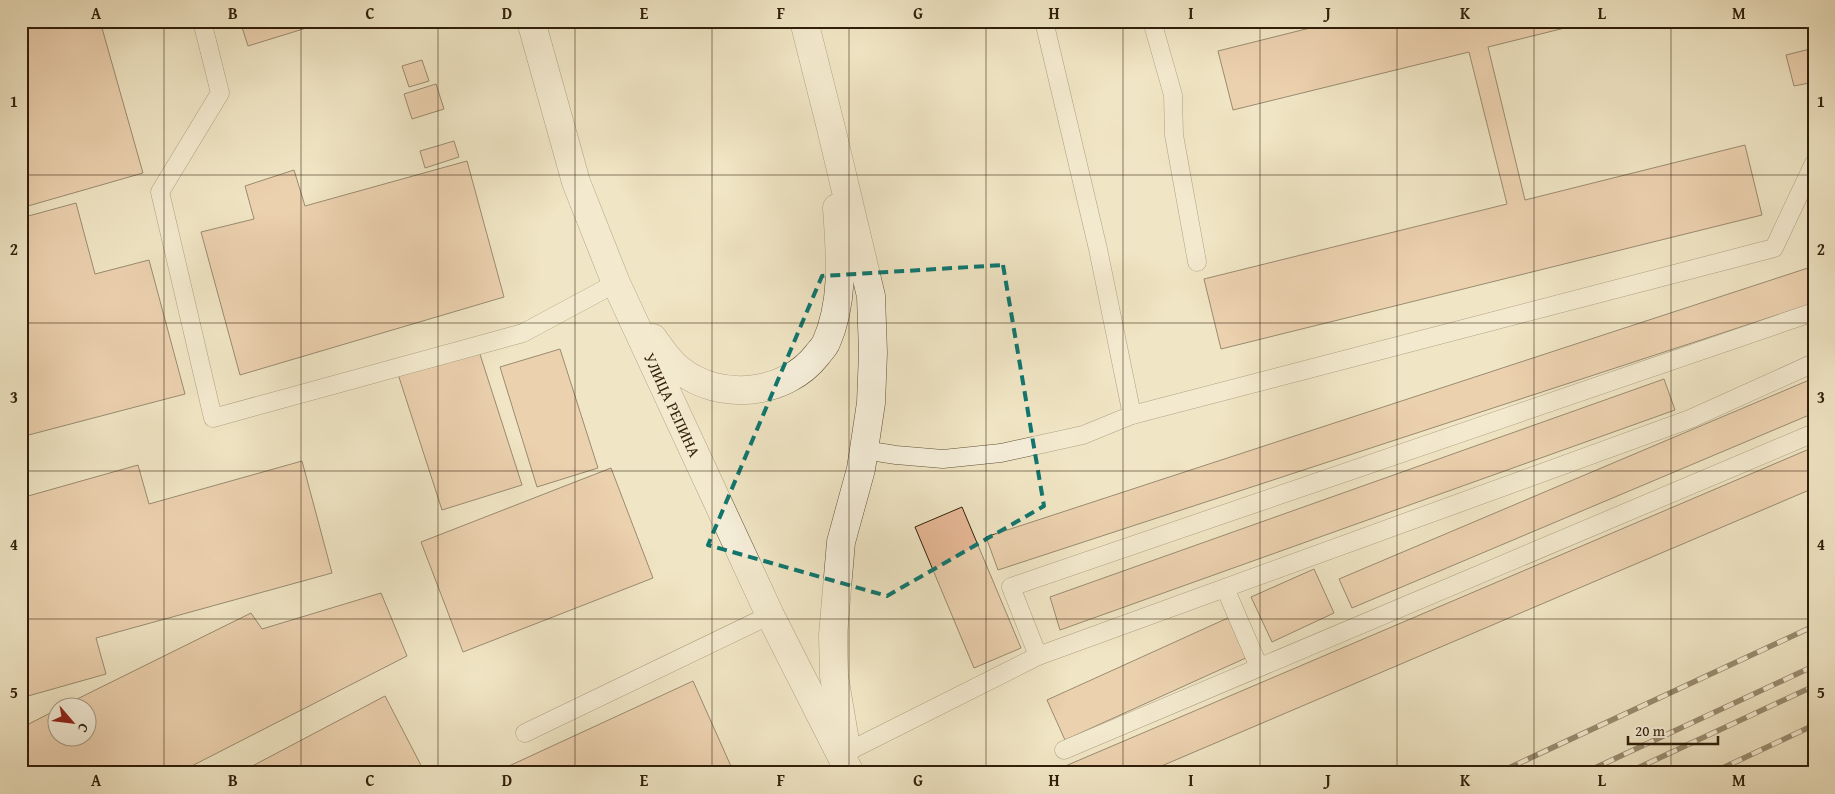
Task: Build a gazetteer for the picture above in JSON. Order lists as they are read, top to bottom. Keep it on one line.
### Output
{"streets":{"street":["УЛИЦА РЕПИНА"]},"scale_bar":"20 m","north":"bottom right","grid":{"columns":["A","B","C","D","E","F","G","H","I","J","K","L","M"],"rows":["1","2","3","4","5"]}}
